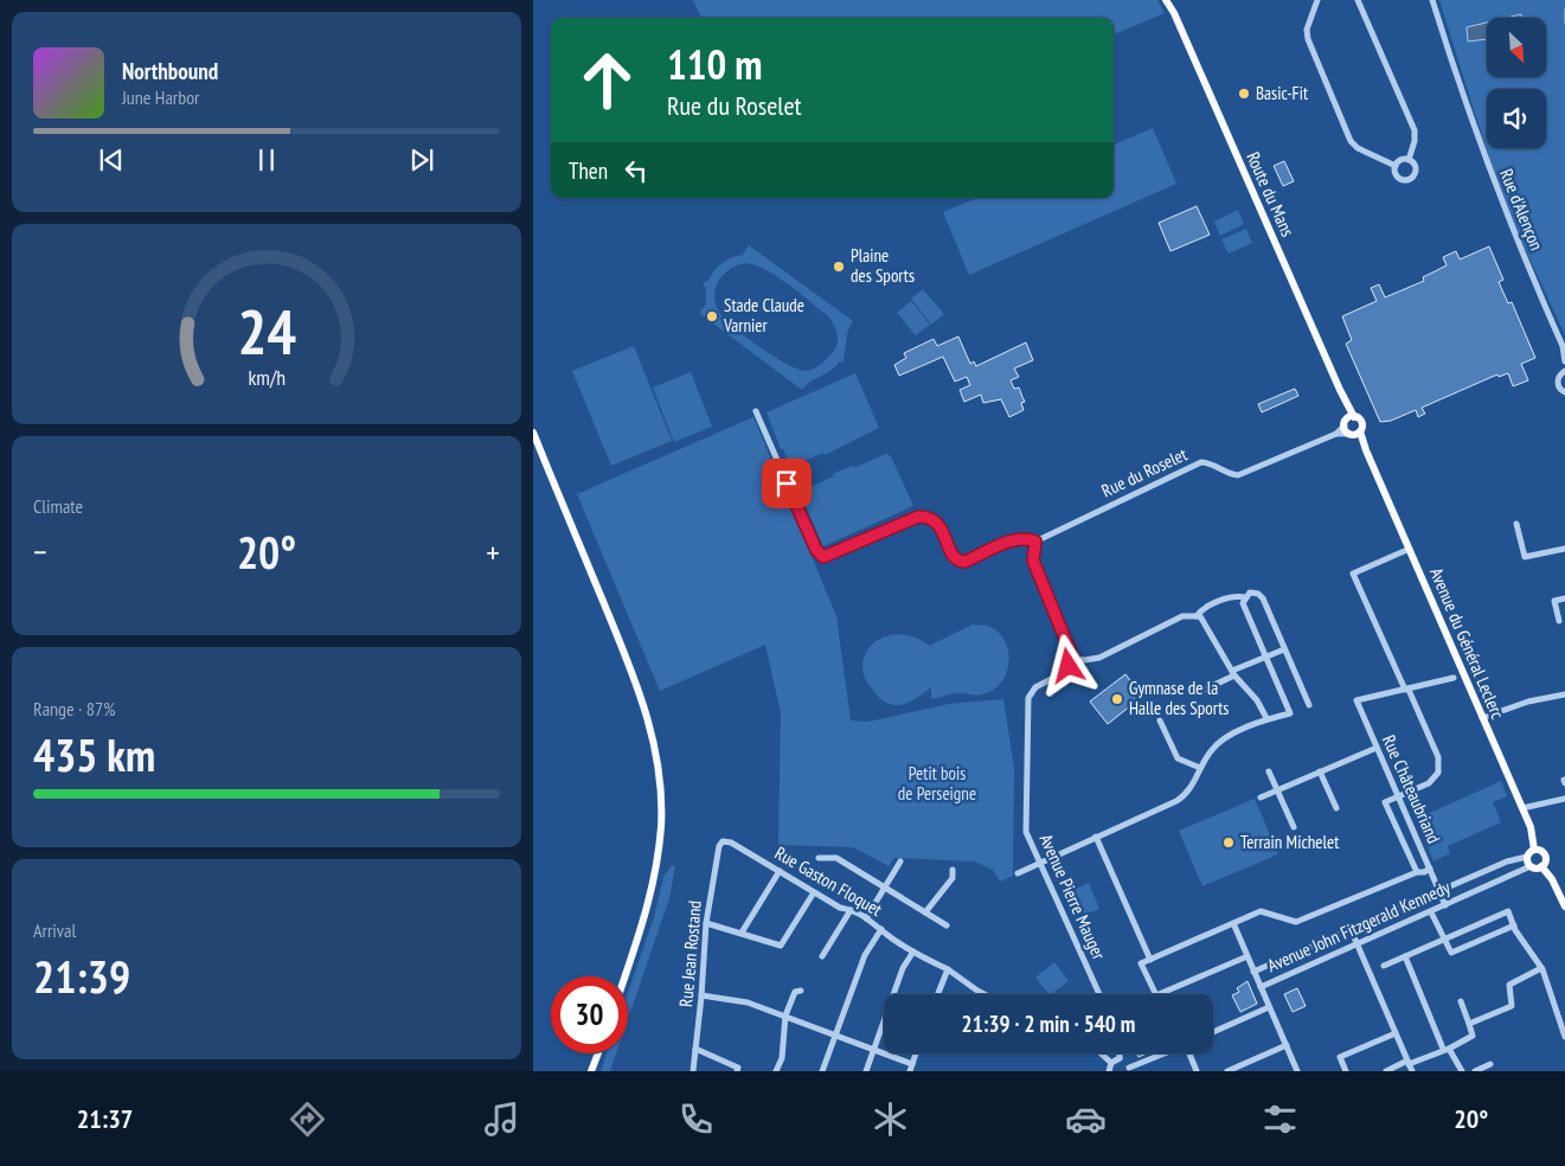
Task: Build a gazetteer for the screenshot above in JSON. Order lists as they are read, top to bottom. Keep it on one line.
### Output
{"streets":{"main road":["Route du Mans","Avenue du Général Leclerc"],"street":["Rue d'Alençon","Rue du Roselet","Rue Châteaubriand","Rue Gaston Floquet","Avenue Pierre Mauger","Avenue John Fitzgerald Kennedy","Rue Jean Rostand"]},"crossings":[["Route du Mans","Rue du Roselet"],["Rue du Roselet","Avenue du Général Leclerc"],["Avenue du Général Leclerc","Avenue John Fitzgerald Kennedy"],["Rue Châteaubriand","Avenue John Fitzgerald Kennedy"],["Rue Gaston Floquet","Rue Jean Rostand"]],"parks":["Petit bois de Perseigne"],"places":["Basic-Fit","Plaine des Sports","Stade Claude Varnier","Gymnase de la Halle des Sports","Terrain Michelet"],"north":"bottom right","page":{"turn":["110 m","Rue du Roselet"],"song":["Northbound","June Harbor"],"then":"Then","tile":["Climate",["Range · 87%","435 km"],["Arrival","21:39"]],"heat":["−","20°","+"],"limit":"30","trip":"21:39 · 2 min · 540 m","tabs":["21:37","20°"],"gauge":["24","km/h"]}}
